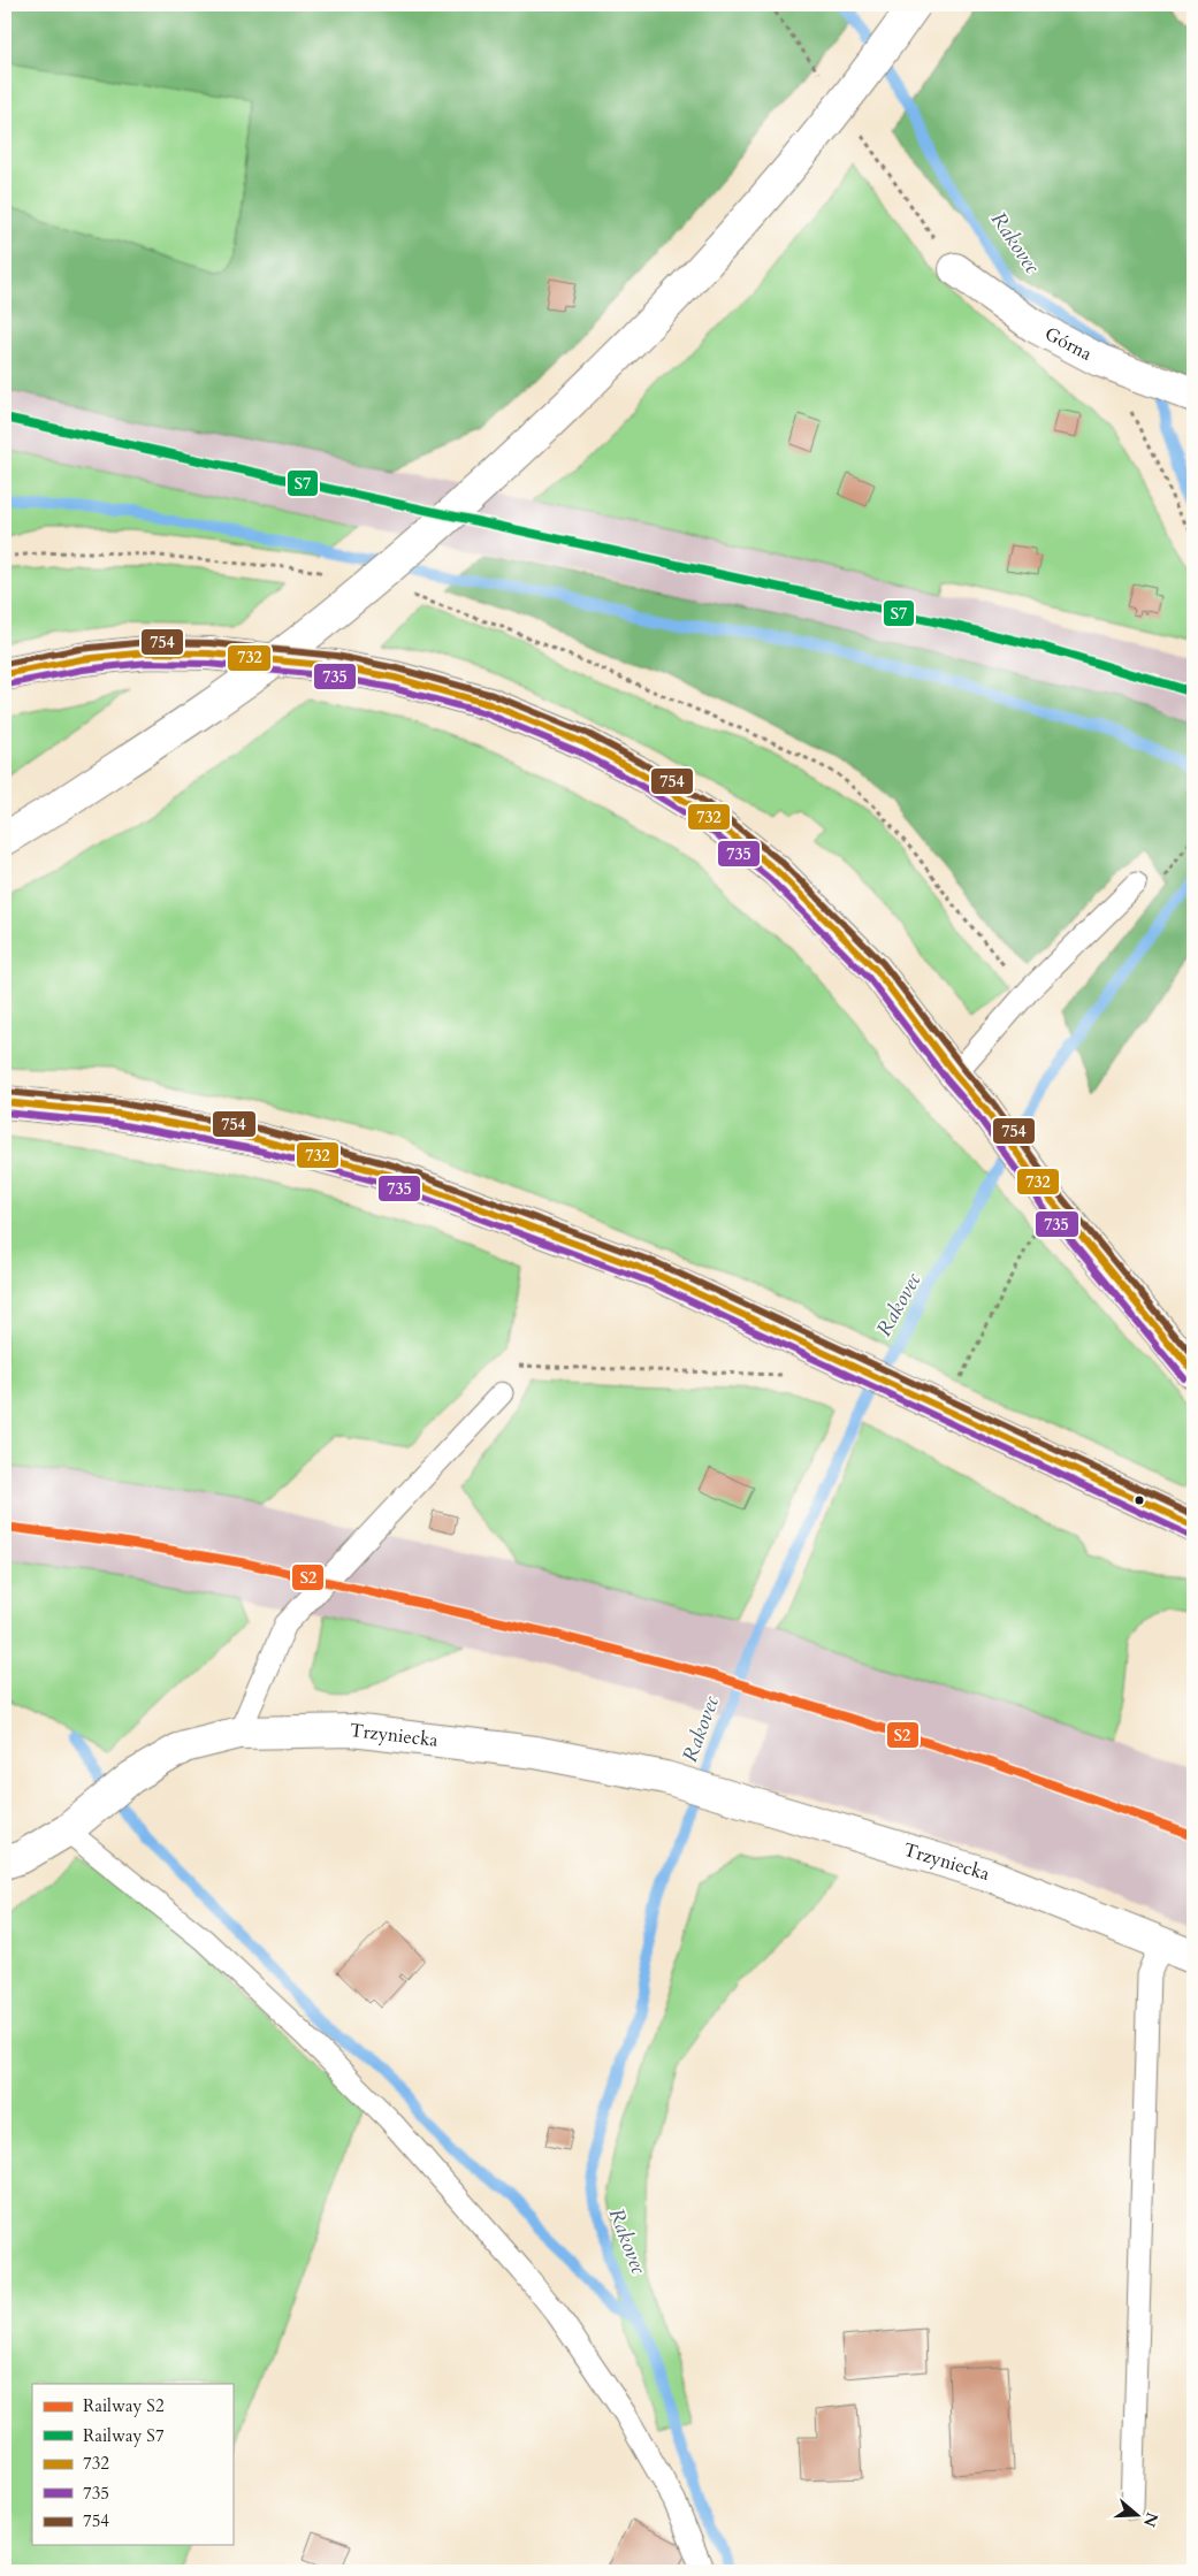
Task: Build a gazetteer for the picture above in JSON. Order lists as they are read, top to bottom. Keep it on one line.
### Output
{"streets":{"main road":["Górna","Trzyniecka"]},"water":["Rakovec"],"lines":["rail line S7","transit line 754","transit line 732","transit line 735","rail line S2"],"legend":["Railway S2","Railway S7","732","735","754"],"north":"right"}
